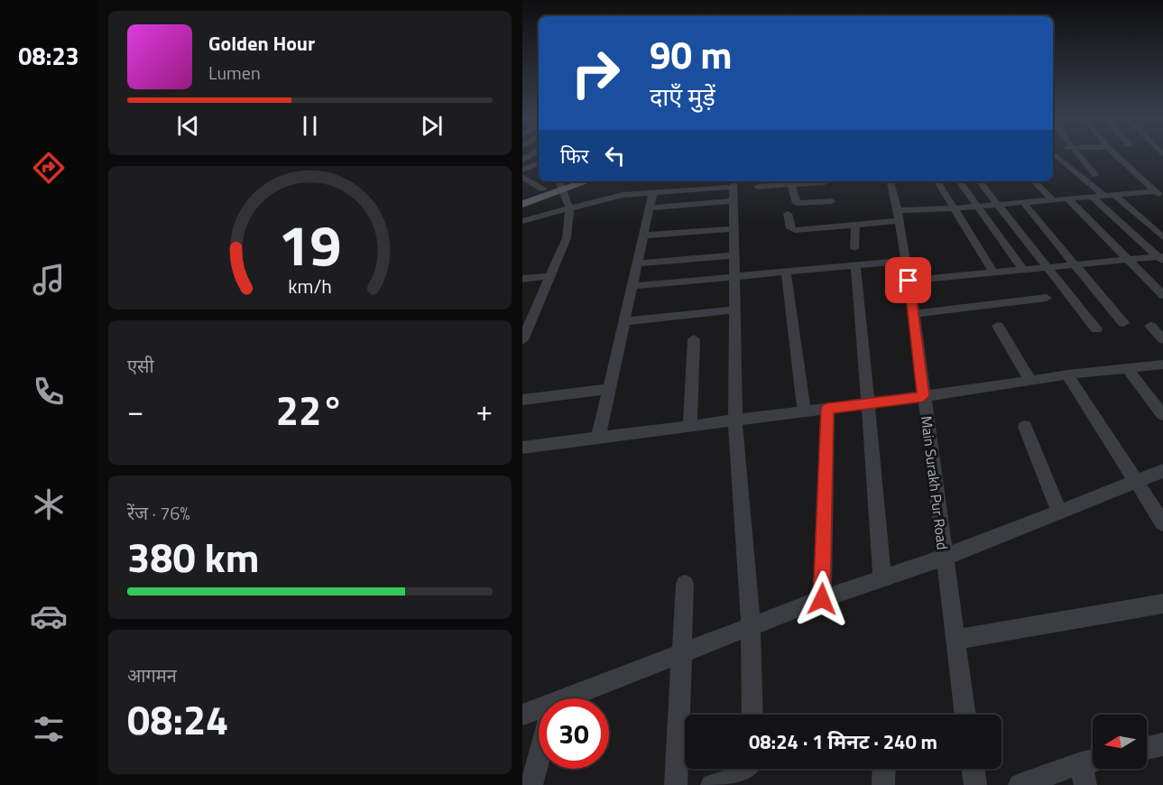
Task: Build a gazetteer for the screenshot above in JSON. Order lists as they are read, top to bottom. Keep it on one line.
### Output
{"streets":{"street":["Main Surakh Pur Road"]},"north":"left","page":{"tabs":"08:23","turn":["90 m","दाएँ मुड़ें"],"song":["Golden Hour","Lumen"],"then":"फिर","tile":["एसी",["रेंज · 76%","380 km"],["आगमन","08:24"]],"heat":["−","22°","+"],"limit":"30","trip":"08:24 · 1 मिनट · 240 m","gauge":["19","km/h"]}}
